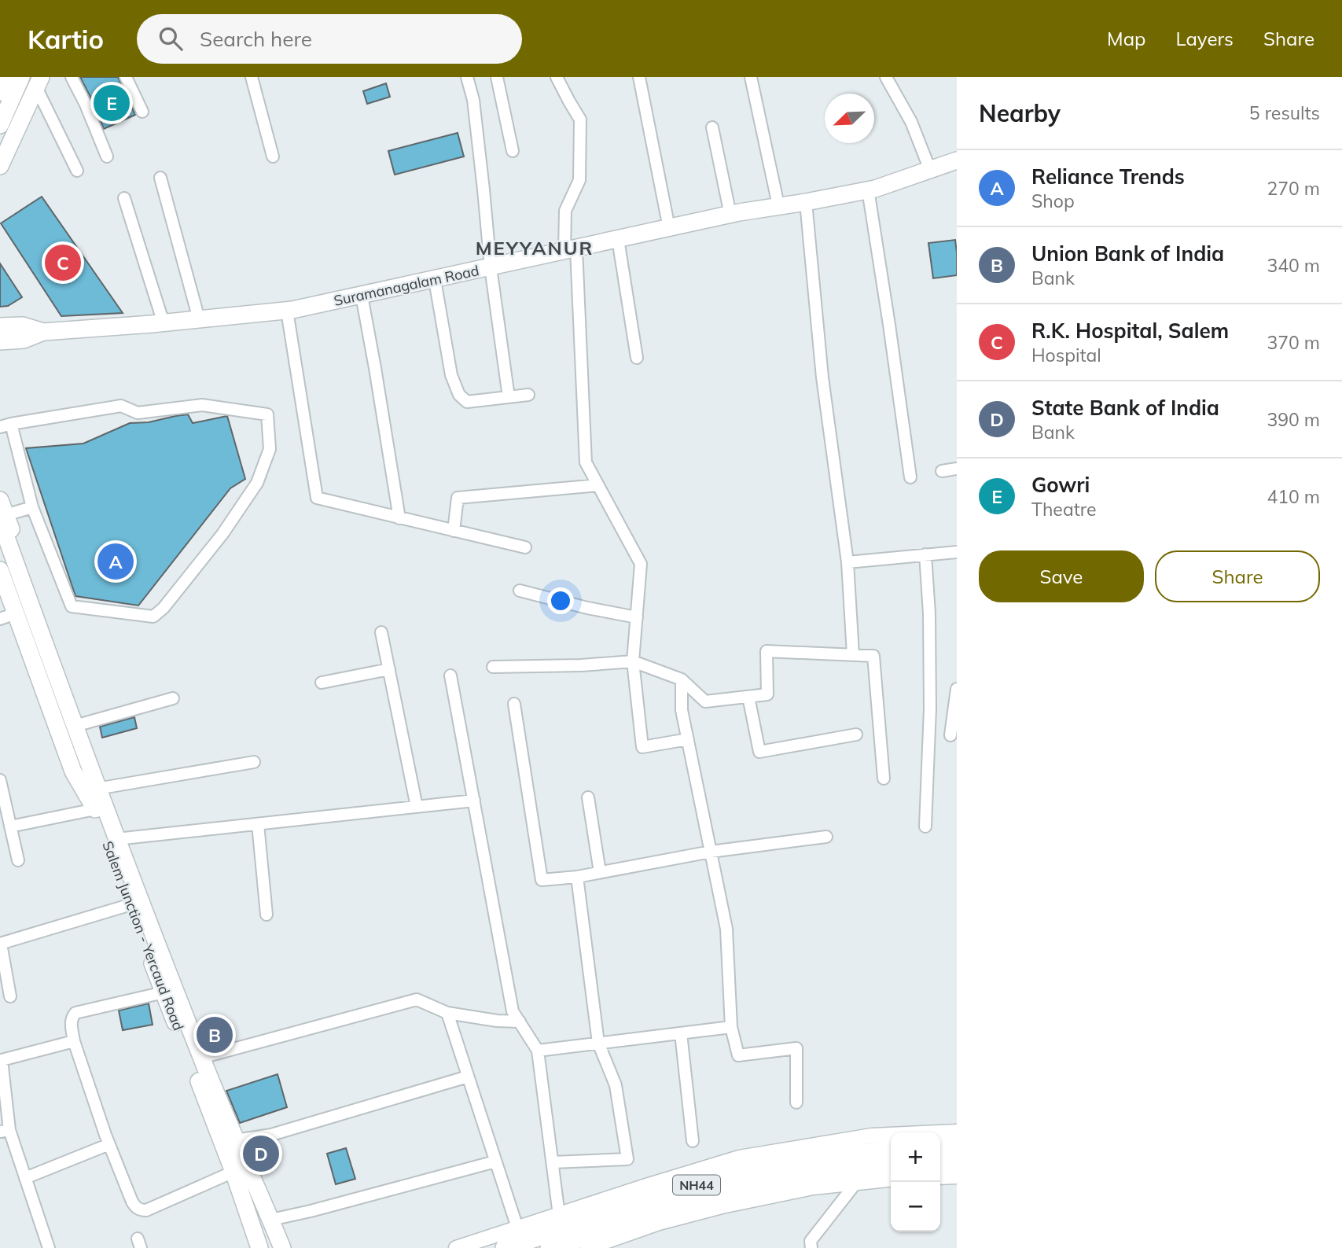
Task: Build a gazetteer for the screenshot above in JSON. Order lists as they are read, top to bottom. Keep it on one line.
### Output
{"streets":{"highway":["NH44"],"main road":["Suramanagalam Road","Salem Junction - Yercaud Road"]},"districts":["MEYYANUR"],"north":"bottom left","page":{"header":"Kartio","search":"Search here","nav":["Map","Layers","Share"],"heading":["Nearby","5 results"],"pins":["E","C","A","B","D"],"list":[{"mark":"A","name":"Reliance Trends","note":"Shop","value":"270 m"},{"mark":"B","name":"Union Bank of India","note":"Bank","value":"340 m"},{"mark":"C","name":"R.K. Hospital, Salem","note":"Hospital","value":"370 m"},{"mark":"D","name":"State Bank of India","note":"Bank","value":"390 m"},{"mark":"E","name":"Gowri","note":"Theatre","value":"410 m"}],"buttons":["Save","Share"],"map_buttons":["+","−"]}}
